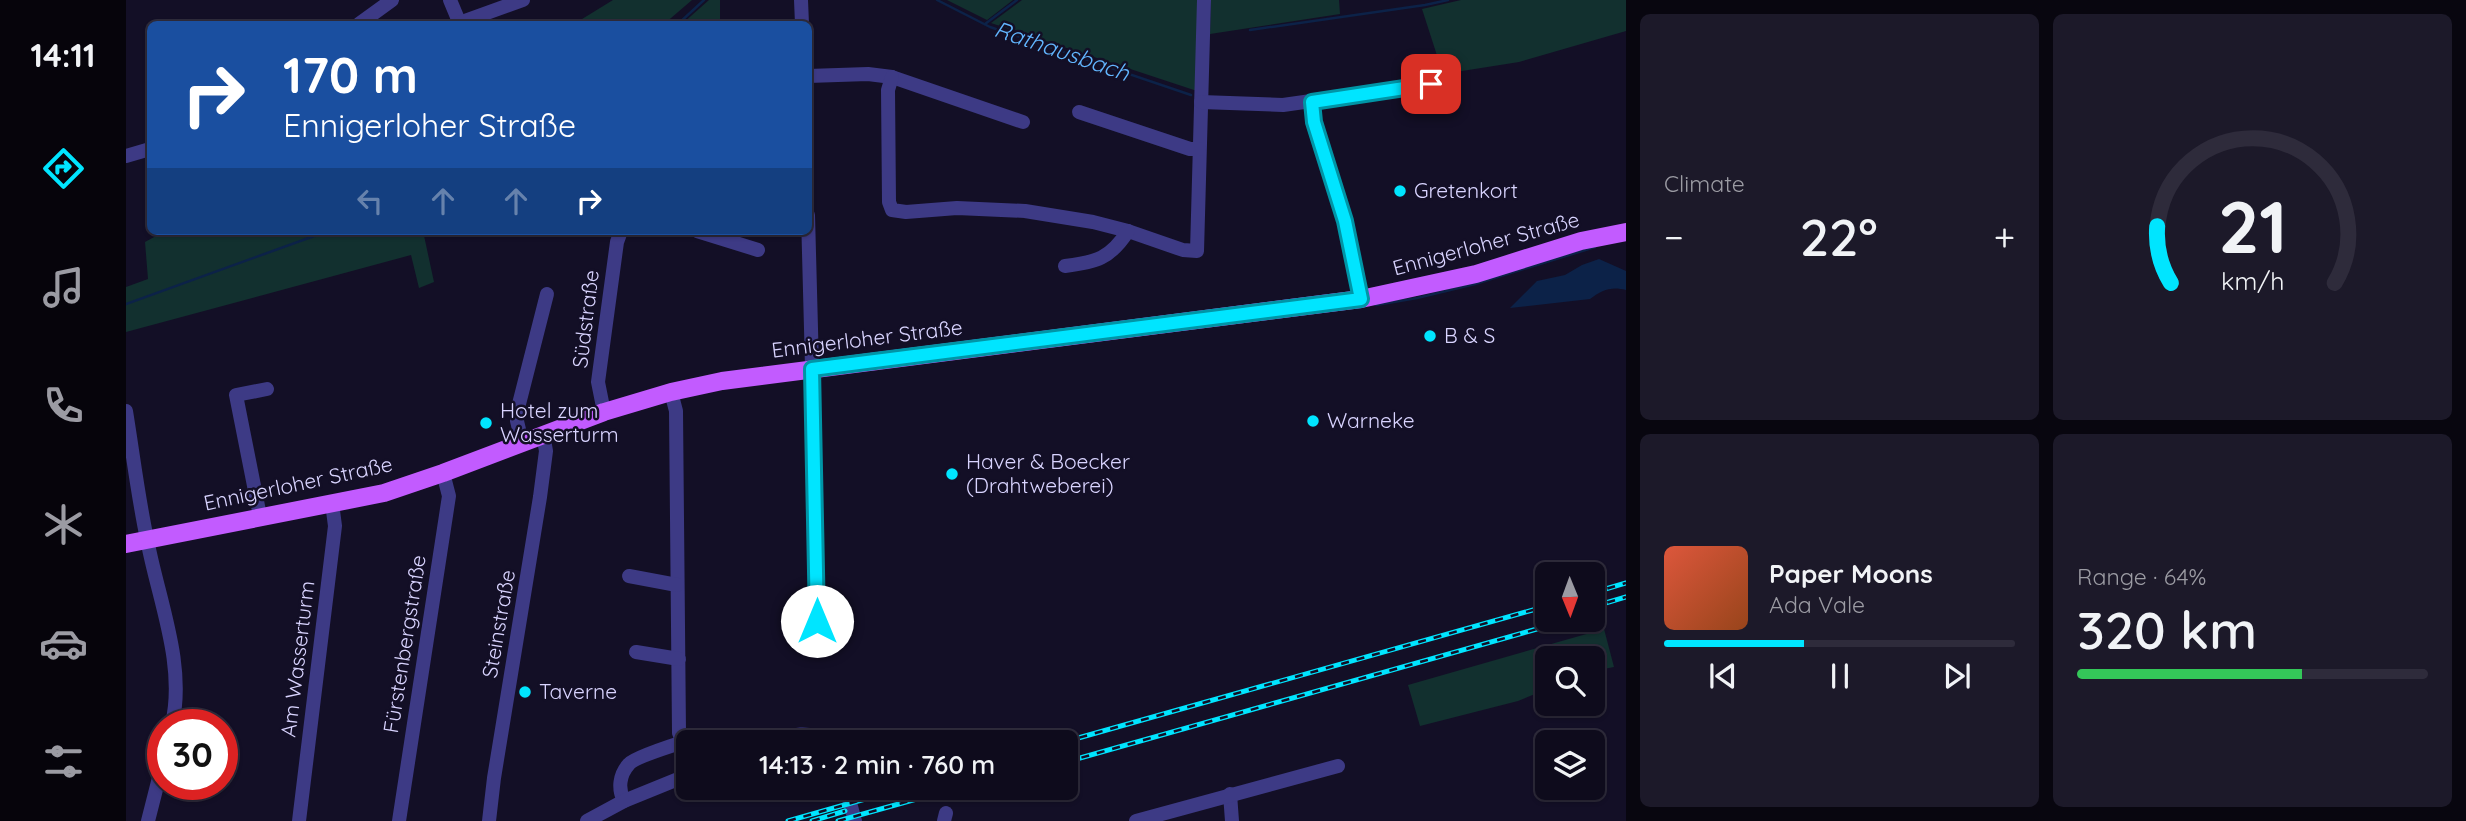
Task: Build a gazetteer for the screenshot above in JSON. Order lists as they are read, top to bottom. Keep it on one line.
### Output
{"streets":{"main road":["Ennigerloher Straße"],"street":["Südstraße","Steinstraße","Fürstenbergstraße","Am Wasserturm"]},"crossings":[["Ennigerloher Straße","Südstraße"],["Ennigerloher Straße","Steinstraße"],["Ennigerloher Straße","Fürstenbergstraße"],["Ennigerloher Straße","Am Wasserturm"]],"water":["Rathausbach"],"places":["Gretenkort","B & S","Warneke","Hotel zum Wasserturm","Haver & Boecker (Drahtweberei)","Taverne"],"north":"bottom","page":{"tabs":"14:11","tile":["Climate",["Range · 64%","320 km"]],"turn":["170 m","Ennigerloher Straße"],"heat":["−","22°","+"],"song":["Paper Moons","Ada Vale"],"limit":"30","trip":"14:13 · 2 min · 760 m","gauge":["21","km/h"]}}
